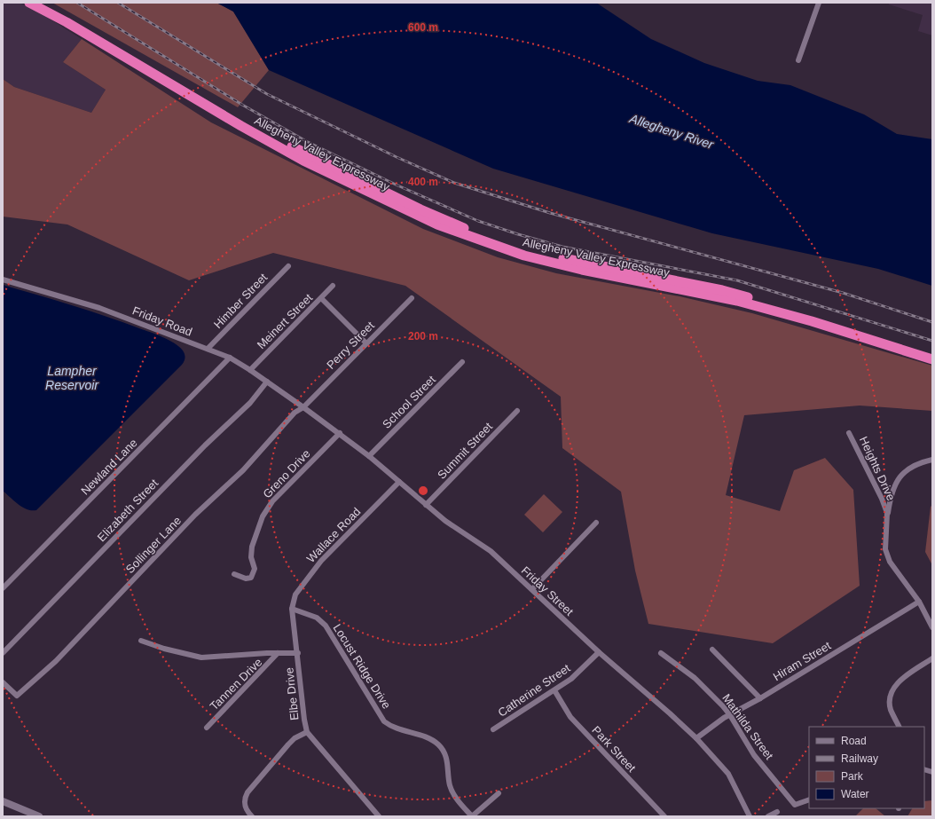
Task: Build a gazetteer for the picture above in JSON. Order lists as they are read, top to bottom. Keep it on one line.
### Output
{"streets":{"highway":["Allegheny Valley Expressway"],"street":["Himber Street","Friday Road","Meinert Street","Perry Street","School Street","Summit Street","Newland Lane","Heights Drive","Greno Drive","Elizabeth Street","Wallace Road","Sollinger Lane","Friday Street","Hiram Street","Locust Ridge Drive","Tannen Drive","Catherine Street","Elbe Drive","Mathilda Street","Park Street"]},"crossings":[["Himber Street","Friday Road"],["Friday Road","Meinert Street"],["Friday Road","Perry Street"],["Friday Road","Newland Lane"],["Friday Road","Elizabeth Street"],["Friday Road","Sollinger Lane"],["Friday Road","Friday Street"],["Perry Street","Sollinger Lane"],["Perry Street","Friday Street"],["School Street","Friday Street"],["Summit Street","Friday Street"],["Heights Drive","Hiram Street"],["Greno Drive","Friday Street"],["Wallace Road","Friday Street"],["Wallace Road","Locust Ridge Drive"],["Wallace Road","Elbe Drive"],["Sollinger Lane","Friday Street"],["Friday Street","Hiram Street"],["Friday Street","Catherine Street"],["Hiram Street","Mathilda Street"],["Locust Ridge Drive","Elbe Drive"],["Catherine Street","Park Street"]],"water":["Allegheny River","Lampher Reservoir"],"legend":["Road","Railway","Park","Water"],"rings":["600 m","400 m","200 m"]}
